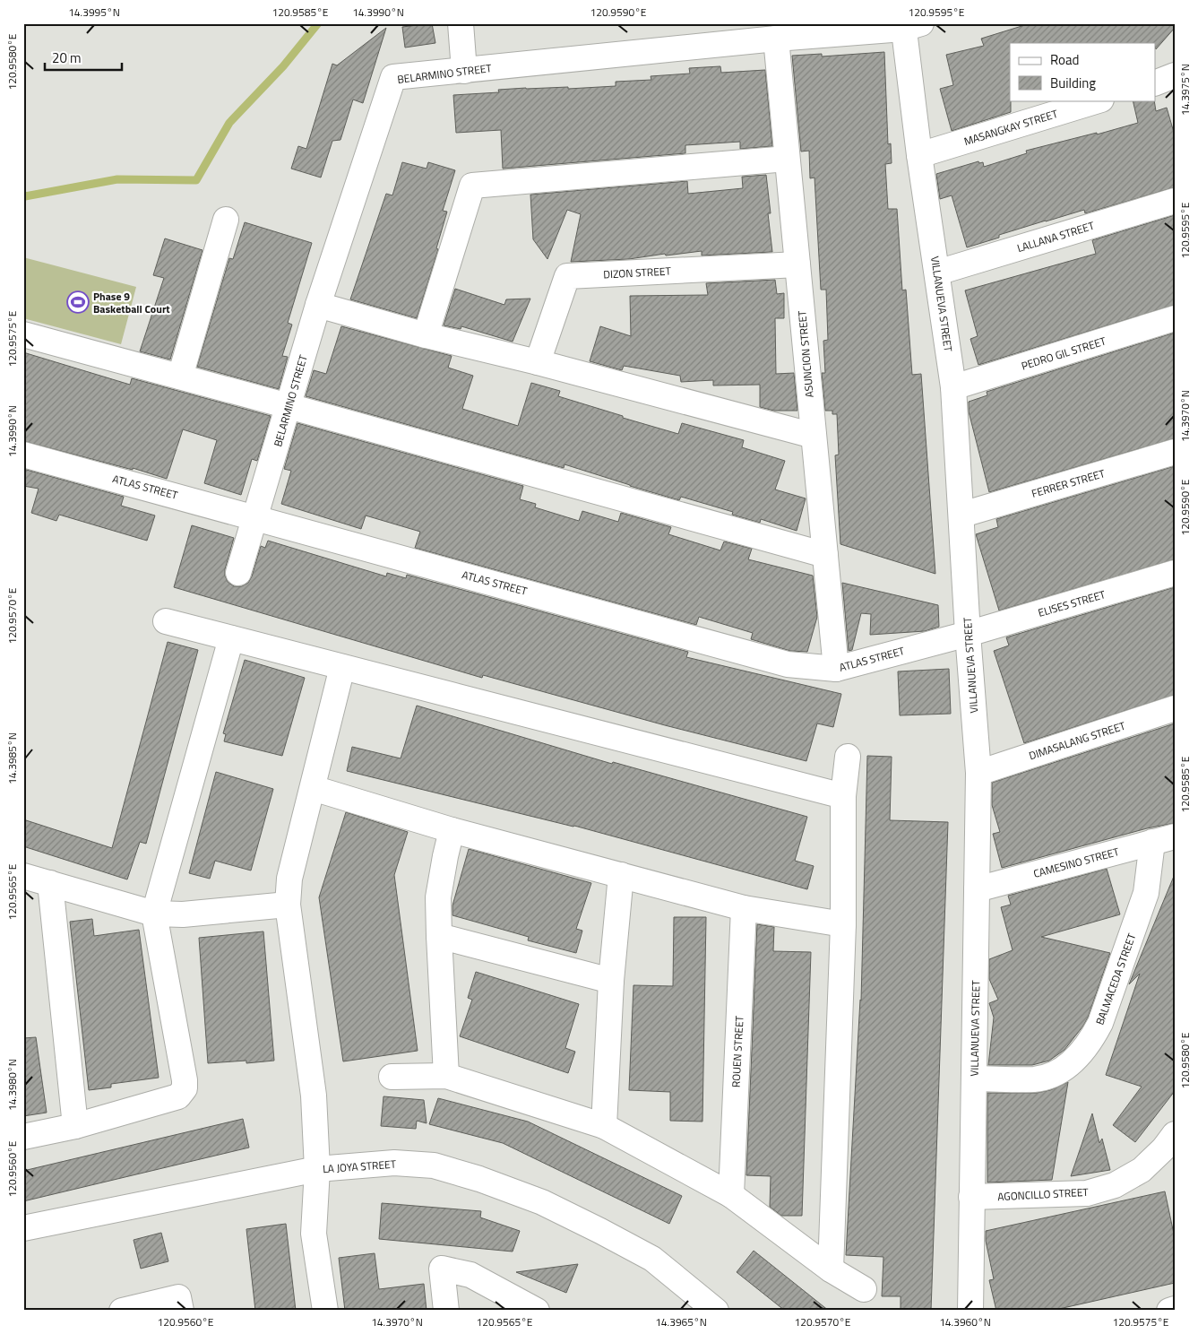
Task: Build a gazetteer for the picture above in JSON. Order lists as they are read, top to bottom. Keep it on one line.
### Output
{"streets":{"street":["BELARMINO STREET","MASANGKAY STREET","LALLANA STREET","DIZON STREET","VILLANUEVA STREET","PEDRO GIL STREET","ASUNCION STREET","FERRER STREET","ATLAS STREET","ELISES STREET","DIMASALANG STREET","CAMESINO STREET","BALMACEDA STREET","ROUEN STREET","LA JOYA STREET","AGONCILLO STREET"]},"crossings":[["BELARMINO STREET","VILLANUEVA STREET"],["BELARMINO STREET","ASUNCION STREET"],["BELARMINO STREET","ATLAS STREET"],["MASANGKAY STREET","VILLANUEVA STREET"],["LALLANA STREET","VILLANUEVA STREET"],["DIZON STREET","ASUNCION STREET"],["VILLANUEVA STREET","PEDRO GIL STREET"],["VILLANUEVA STREET","FERRER STREET"],["VILLANUEVA STREET","ATLAS STREET"],["VILLANUEVA STREET","ELISES STREET"],["VILLANUEVA STREET","DIMASALANG STREET"],["VILLANUEVA STREET","CAMESINO STREET"],["VILLANUEVA STREET","BALMACEDA STREET"],["VILLANUEVA STREET","AGONCILLO STREET"],["ASUNCION STREET","ATLAS STREET"],["ATLAS STREET","ELISES STREET"],["CAMESINO STREET","BALMACEDA STREET"]],"places":{"sports":["Phase 9 Basketball Court"]},"legend":["Road","Building"],"scale_bar":"20 m","coordinates":["14.3995°N","120.9585°E","14.3990°N","120.9590°E","120.9595°E","120.9580°E","14.3975°N","120.9575°E","14.3970°N","120.9570°E","14.3985°N","120.9565°E","14.3980°N","120.9560°E","14.3965°N","14.3960°N"]}
